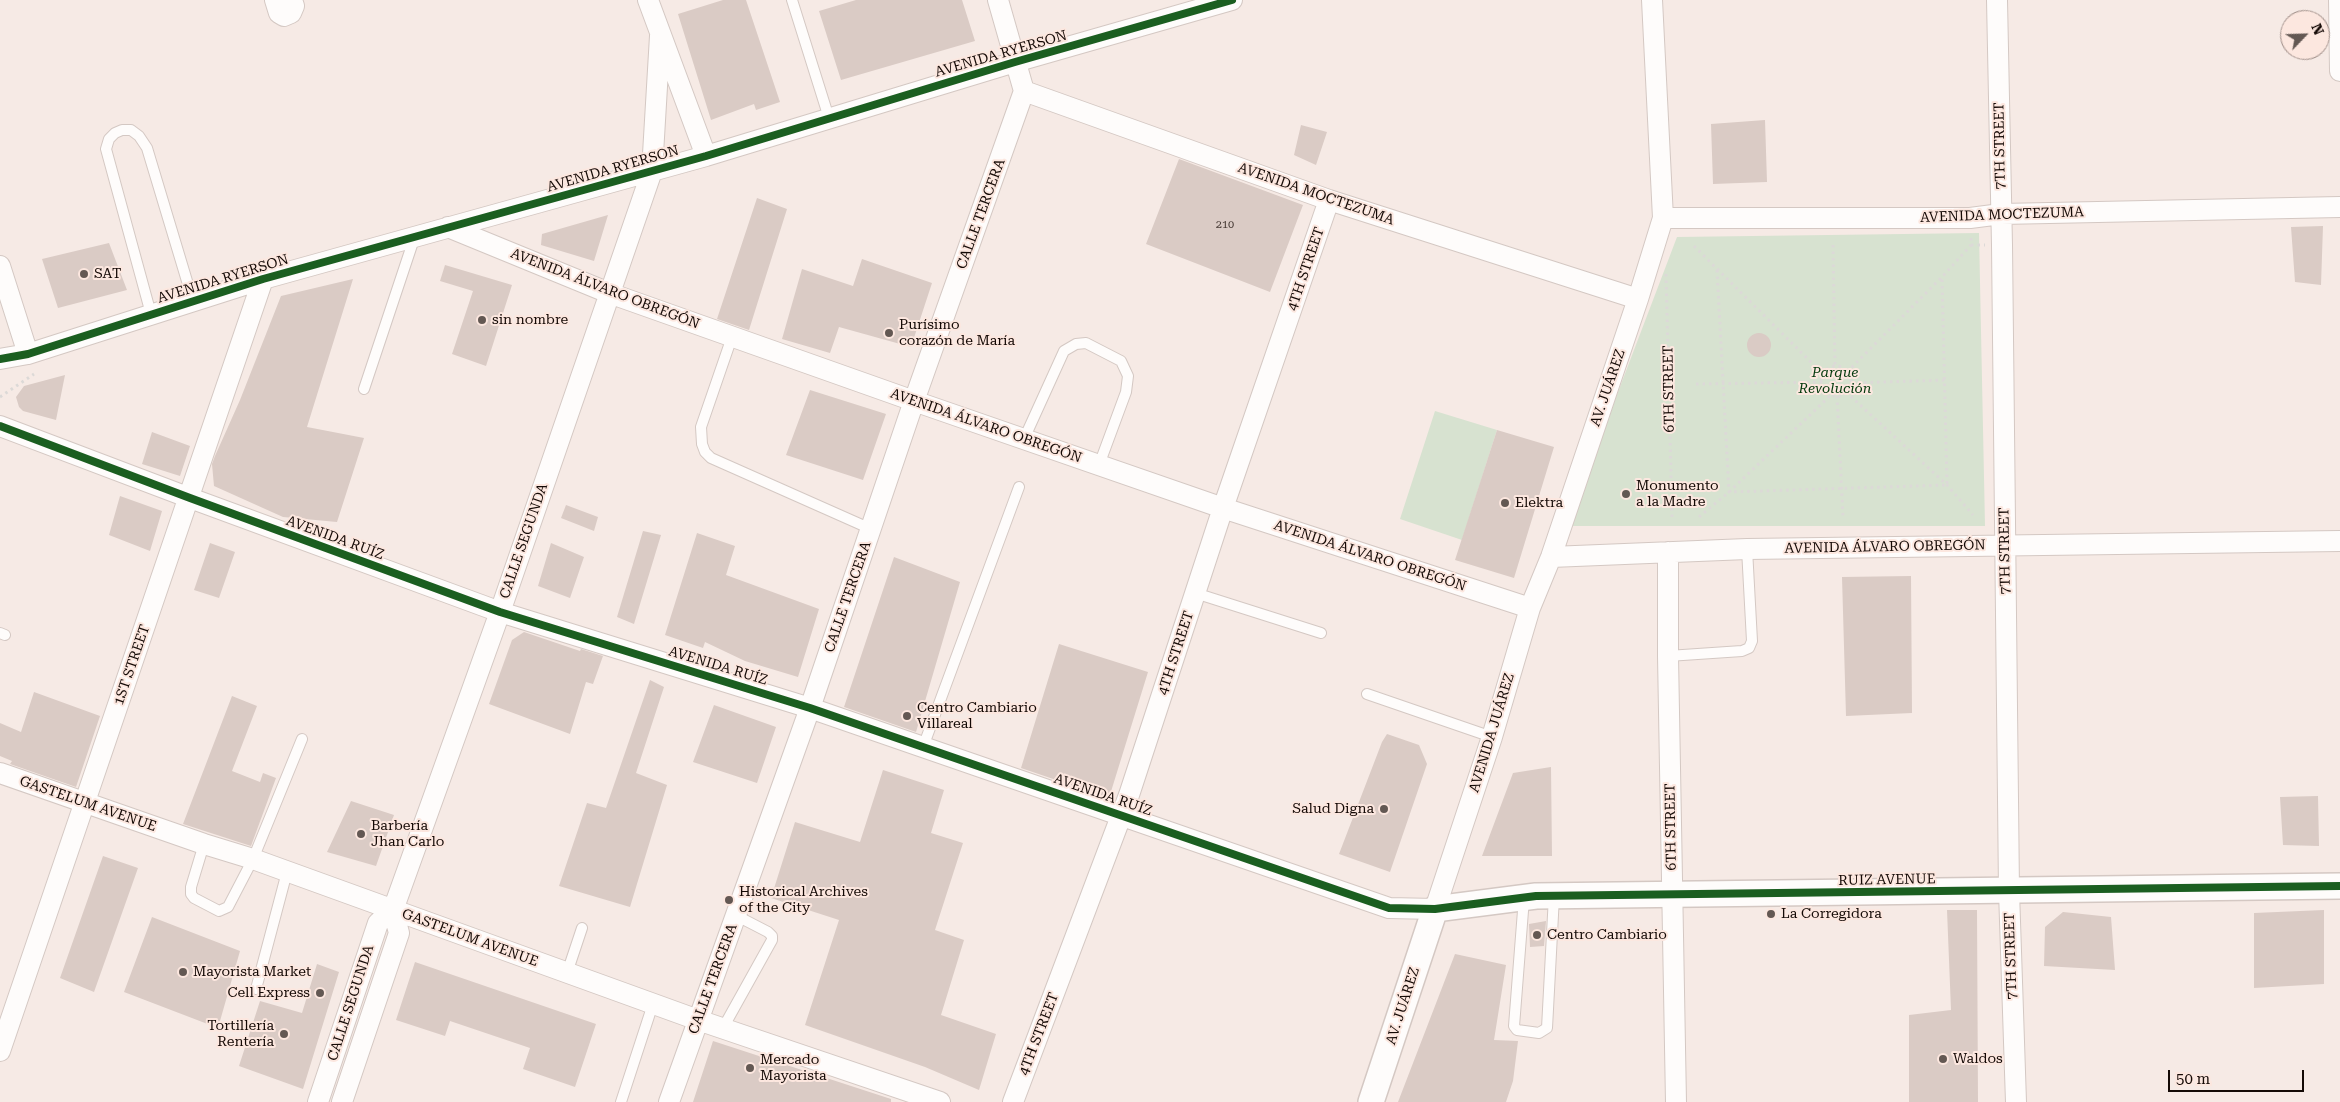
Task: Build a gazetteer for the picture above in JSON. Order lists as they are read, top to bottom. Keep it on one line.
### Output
{"streets":{"street":["AVENIDA RYERSON","7TH STREET","AVENIDA MOCTEZUMA","CALLE TERCERA","4TH STREET","AVENIDA ÁLVARO OBREGÓN","AV. JUÁREZ","6TH STREET","AVENIDA RUÍZ","CALLE SEGUNDA","1ST STREET","AVENIDA JUÁREZ","GASTELUM AVENUE","RUIZ AVENUE"]},"crossings":[["AVENIDA RYERSON","AVENIDA ÁLVARO OBREGÓN"],["AVENIDA RYERSON","CALLE SEGUNDA"],["AVENIDA RYERSON","1ST STREET"],["7TH STREET","AVENIDA MOCTEZUMA"],["7TH STREET","AVENIDA ÁLVARO OBREGÓN"],["7TH STREET","RUIZ AVENUE"],["AVENIDA MOCTEZUMA","CALLE TERCERA"],["AVENIDA MOCTEZUMA","4TH STREET"],["AVENIDA MOCTEZUMA","AV. JUÁREZ"],["CALLE TERCERA","AVENIDA ÁLVARO OBREGÓN"],["CALLE TERCERA","AVENIDA RUÍZ"],["CALLE TERCERA","GASTELUM AVENUE"],["4TH STREET","AVENIDA ÁLVARO OBREGÓN"],["4TH STREET","AVENIDA RUÍZ"],["AVENIDA ÁLVARO OBREGÓN","AV. JUÁREZ"],["AVENIDA ÁLVARO OBREGÓN","6TH STREET"],["AVENIDA ÁLVARO OBREGÓN","CALLE SEGUNDA"],["AVENIDA ÁLVARO OBREGÓN","AVENIDA JUÁREZ"],["AV. JUÁREZ","AVENIDA RUÍZ"],["AV. JUÁREZ","AVENIDA JUÁREZ"],["AV. JUÁREZ","RUIZ AVENUE"],["6TH STREET","RUIZ AVENUE"],["AVENIDA RUÍZ","CALLE SEGUNDA"],["AVENIDA RUÍZ","1ST STREET"],["AVENIDA RUÍZ","AVENIDA JUÁREZ"],["AVENIDA RUÍZ","RUIZ AVENUE"],["CALLE SEGUNDA","GASTELUM AVENUE"],["1ST STREET","GASTELUM AVENUE"],["AVENIDA JUÁREZ","RUIZ AVENUE"]],"parks":["Parque Revolución"],"places":["SAT","sin nombre","Purísimo corazón de María","Monumento a la Madre","Elektra","Centro Cambiario Villareal","Salud Digna","Barbería Jhan Carlo","Historical Archives of the City","La Corregidora","Centro Cambiario","Mayorista Market","Cell Express","Tortillería Rentería","Waldos","Mercado Mayorista"],"house_numbers":["210"],"scale_bar":"50 m","north":"top right"}
